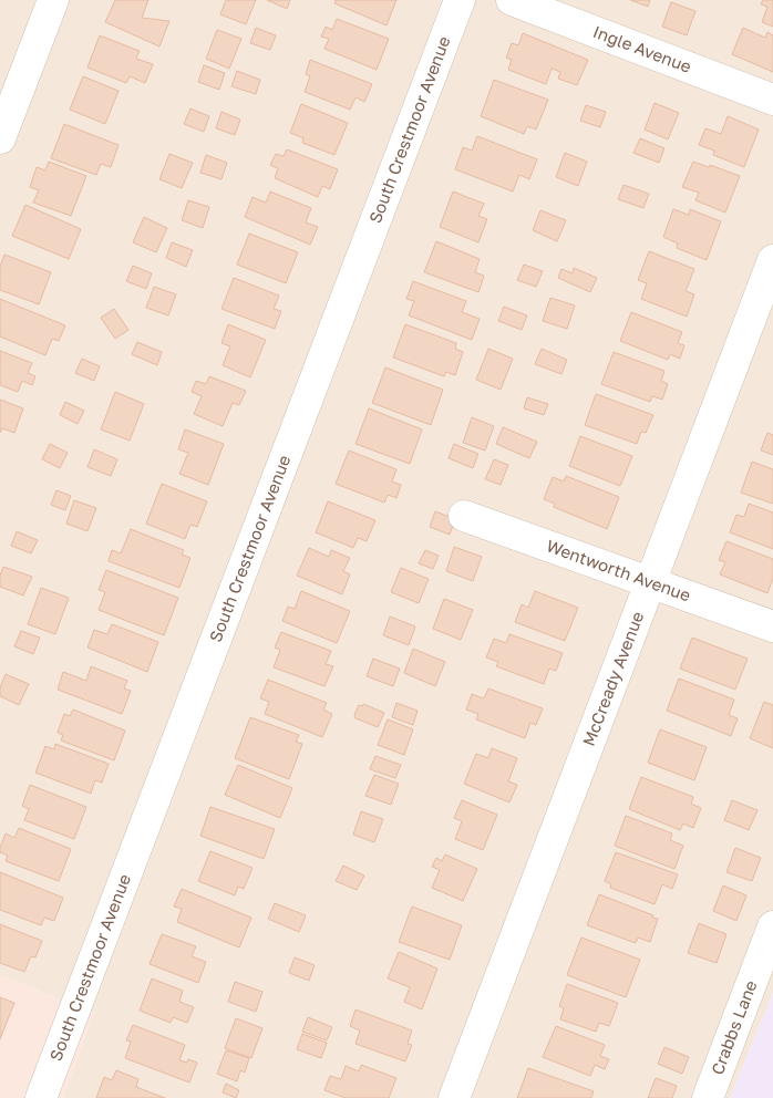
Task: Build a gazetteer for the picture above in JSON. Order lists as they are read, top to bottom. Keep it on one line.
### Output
{"streets":{"street":["Ingle Avenue","South Crestmoor Avenue","Wentworth Avenue","McCready Avenue","Crabbs Lane"]},"crossings":[["Wentworth Avenue","McCready Avenue"]]}
